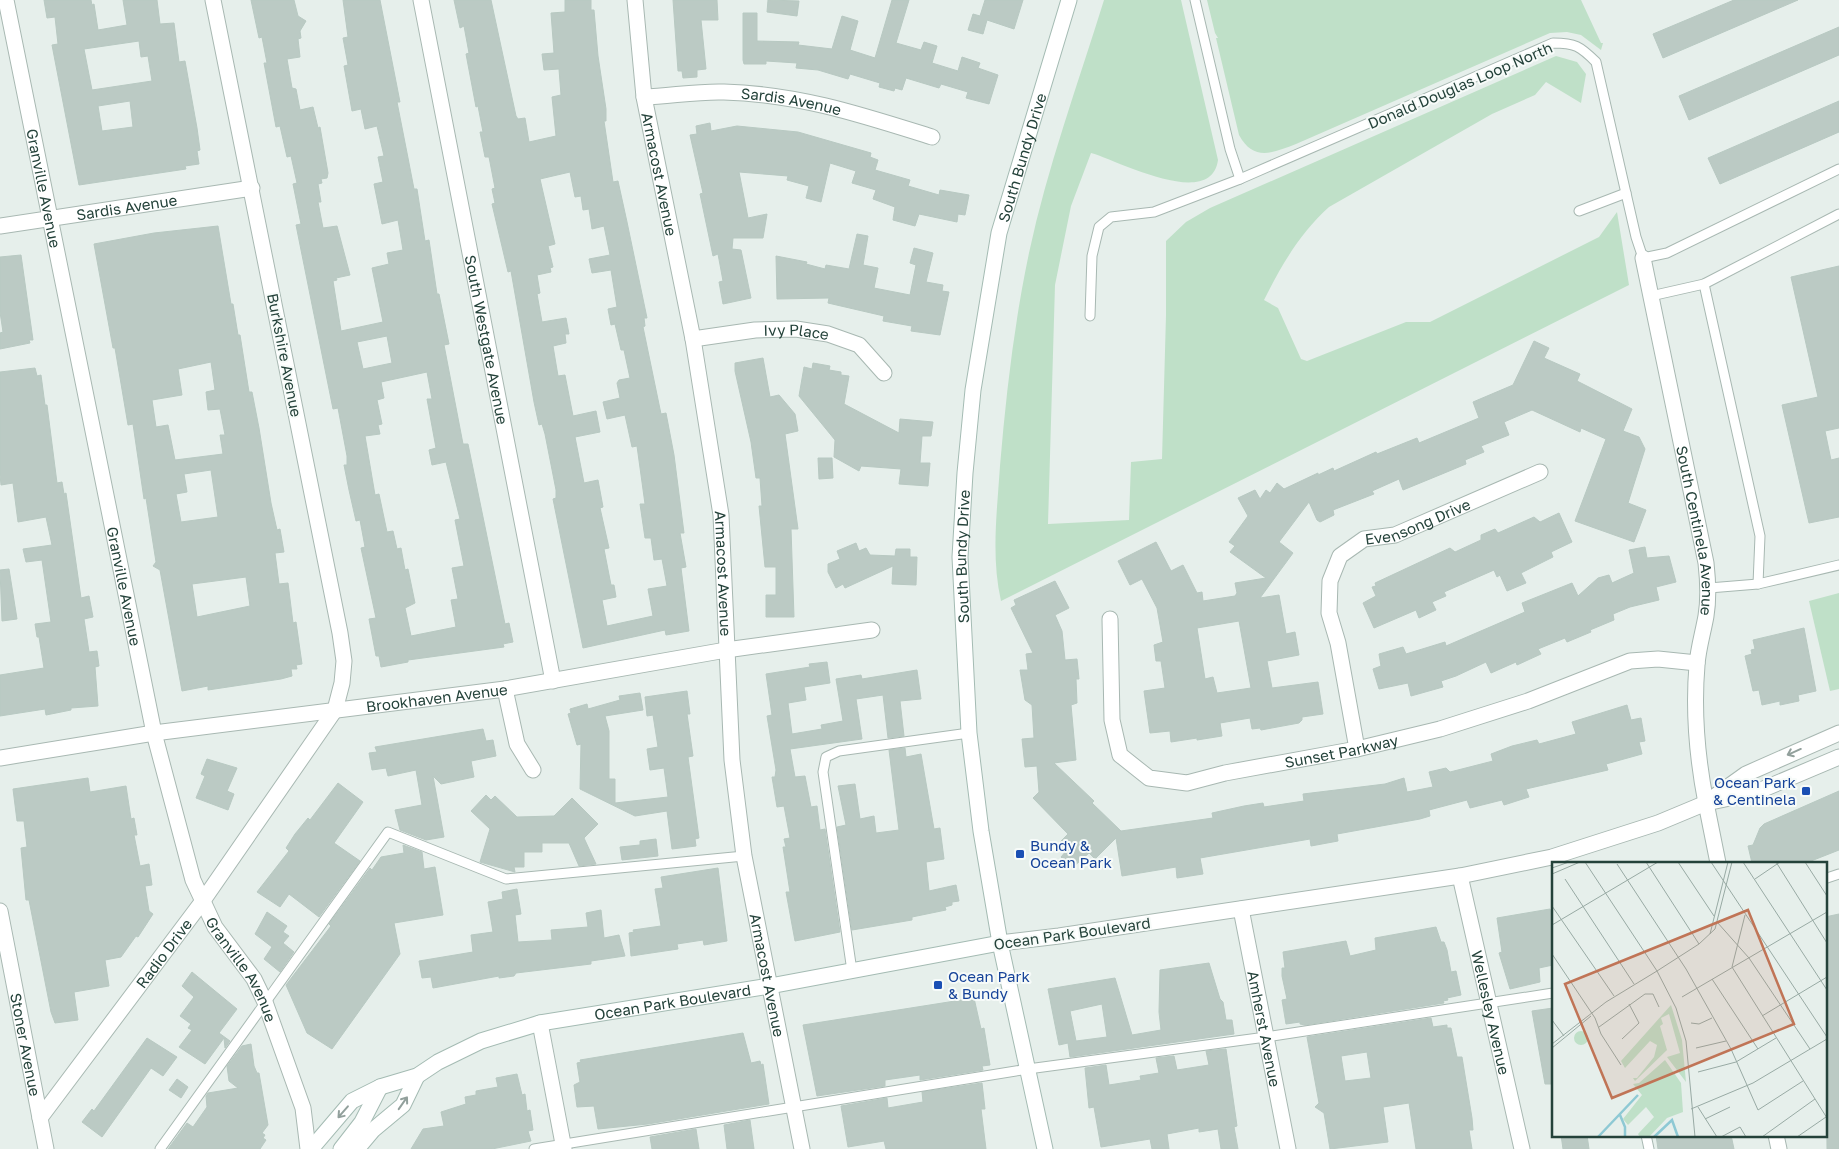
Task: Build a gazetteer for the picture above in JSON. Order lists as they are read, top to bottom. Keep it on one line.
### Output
{"streets":{"street":["Sardis Avenue","South Bundy Drive","Armacost Avenue","Granville Avenue","Ivy Place","South Westgate Avenue","Burkshire Avenue","Evensong Drive","South Centinela Avenue","Brookhaven Avenue","Sunset Parkway","Ocean Park Boulevard","Radio Drive","Wellesley Avenue","Amherst Avenue","Stoner Avenue"],"lane":["Donald Douglas Loop North"]},"crossings":[["Donald Douglas Loop North","South Centinela Avenue"],["Sardis Avenue","Armacost Avenue"],["Sardis Avenue","Granville Avenue"],["Sardis Avenue","Burkshire Avenue"],["South Bundy Drive","Ocean Park Boulevard"],["Armacost Avenue","Ivy Place"],["Armacost Avenue","Brookhaven Avenue"],["Armacost Avenue","Ocean Park Boulevard"],["Granville Avenue","Brookhaven Avenue"],["Granville Avenue","Radio Drive"],["South Westgate Avenue","Brookhaven Avenue"],["Burkshire Avenue","Brookhaven Avenue"],["Burkshire Avenue","Radio Drive"],["Evensong Drive","Sunset Parkway"],["South Centinela Avenue","Sunset Parkway"],["South Centinela Avenue","Ocean Park Boulevard"],["Brookhaven Avenue","Radio Drive"],["Ocean Park Boulevard","Wellesley Avenue"],["Ocean Park Boulevard","Amherst Avenue"],["Radio Drive","Stoner Avenue"]],"places":{"transit":["Ocean Park & Centinela","Bundy & Ocean Park","Ocean Park & Bundy"]}}
